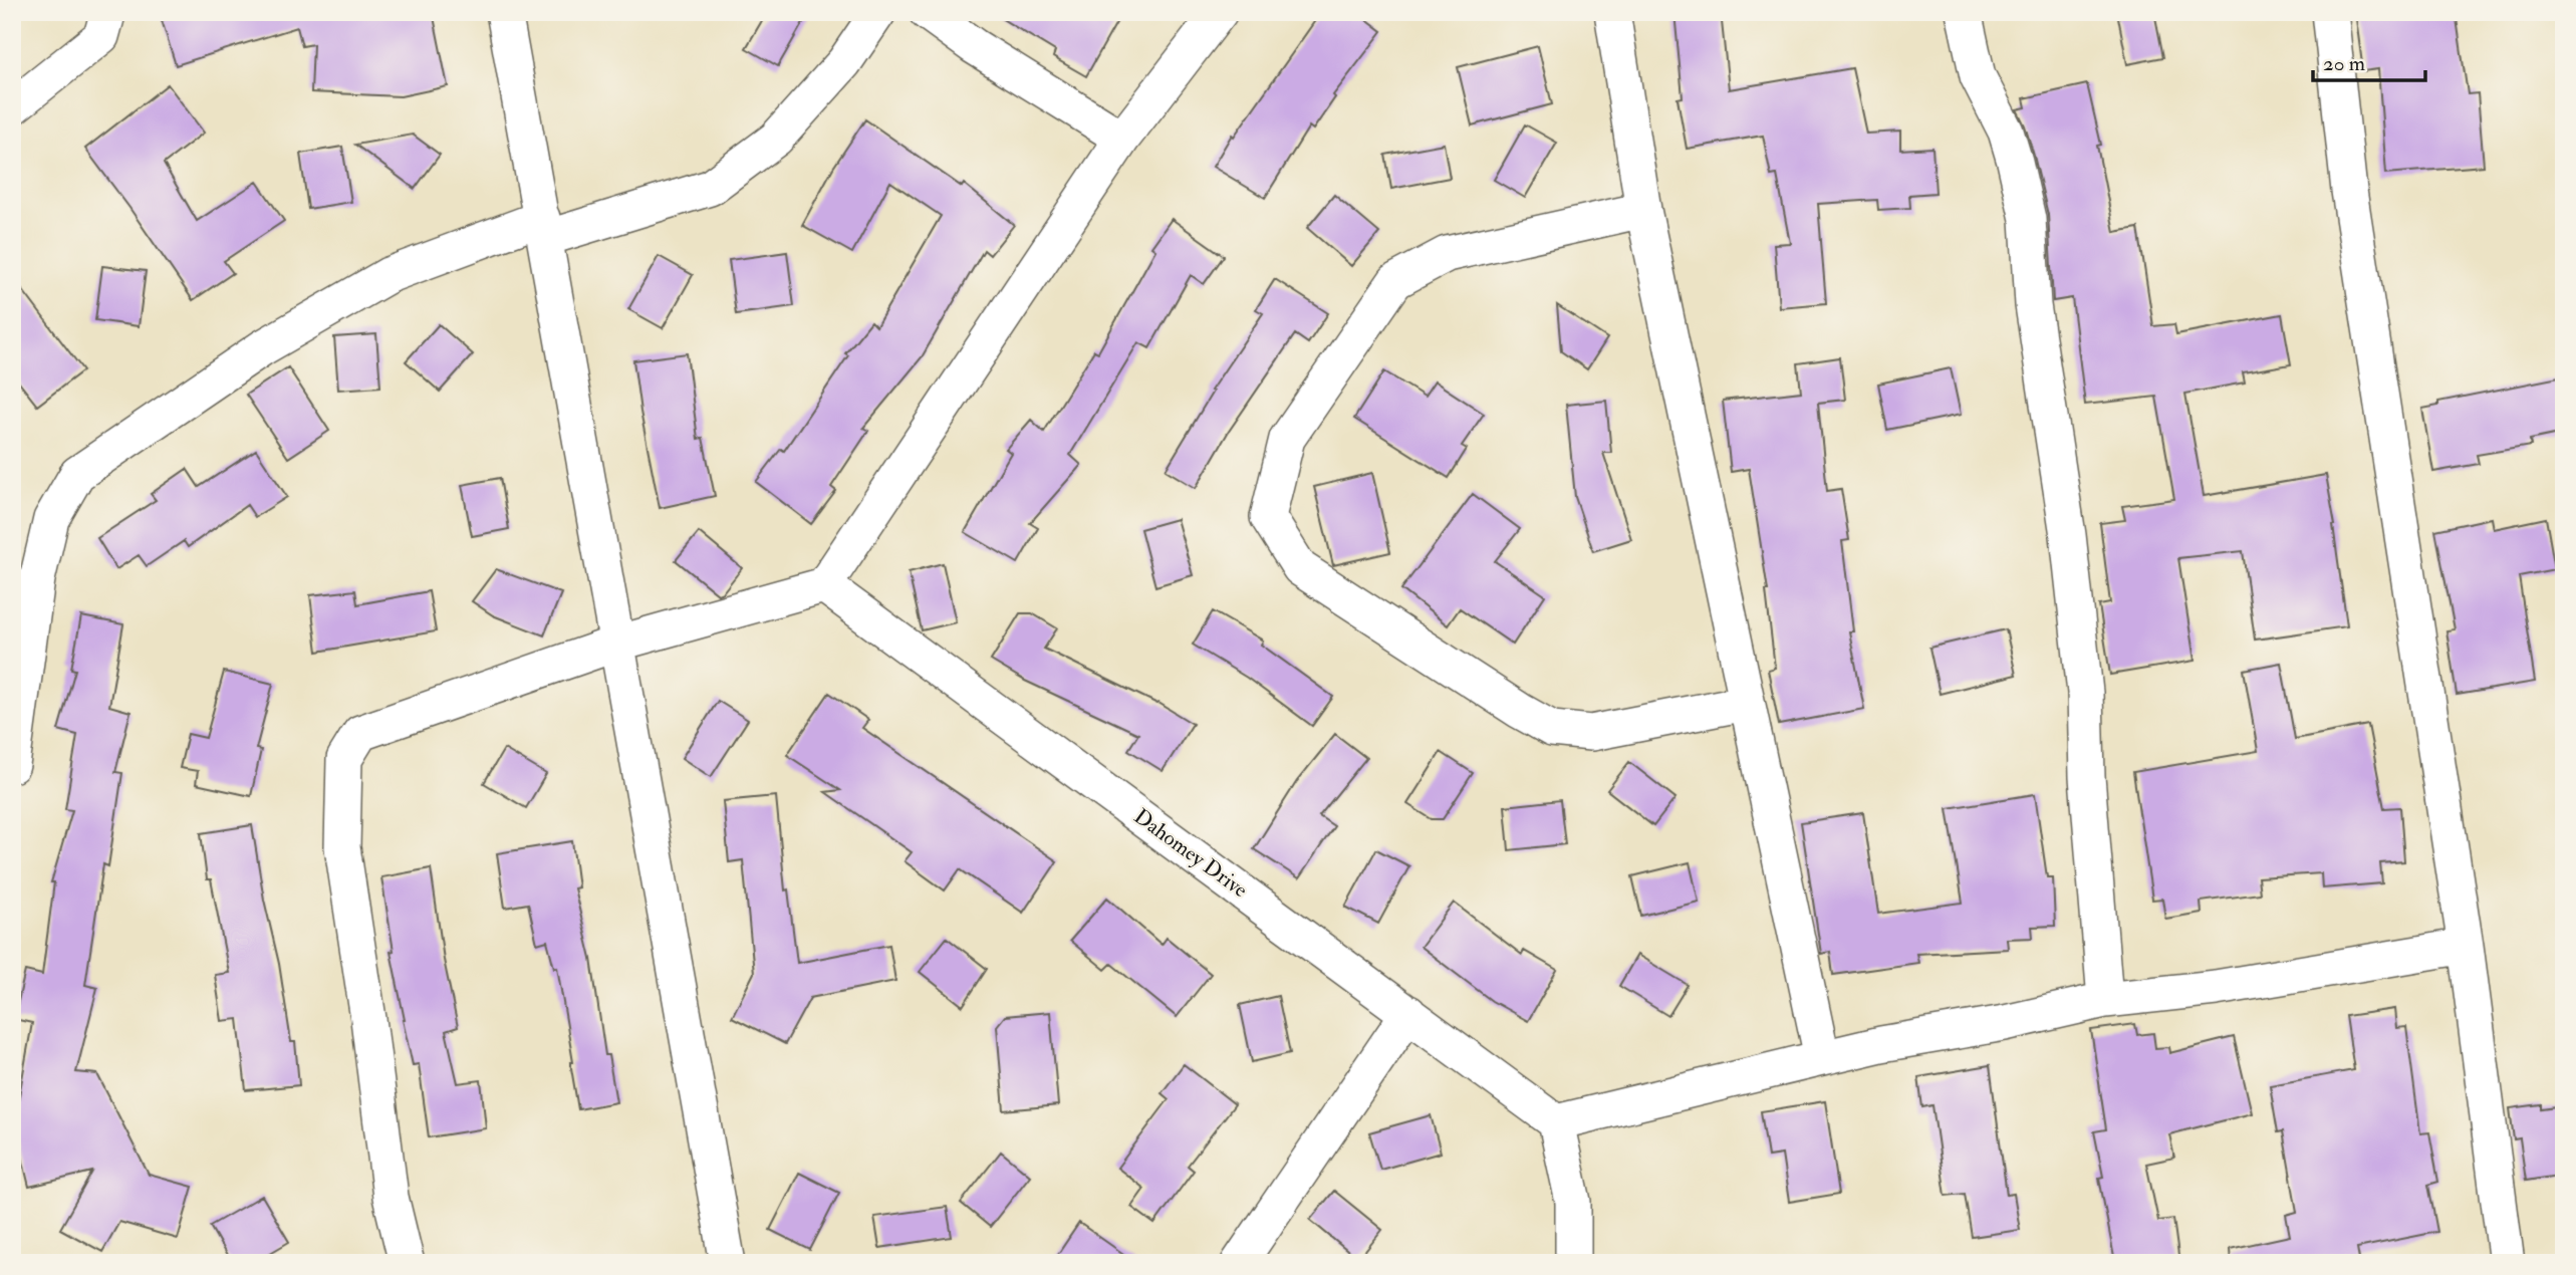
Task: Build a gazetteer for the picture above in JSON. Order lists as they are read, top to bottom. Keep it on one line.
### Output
{"streets":{"street":["Dahomey Drive"]},"scale_bar":"20 m"}
